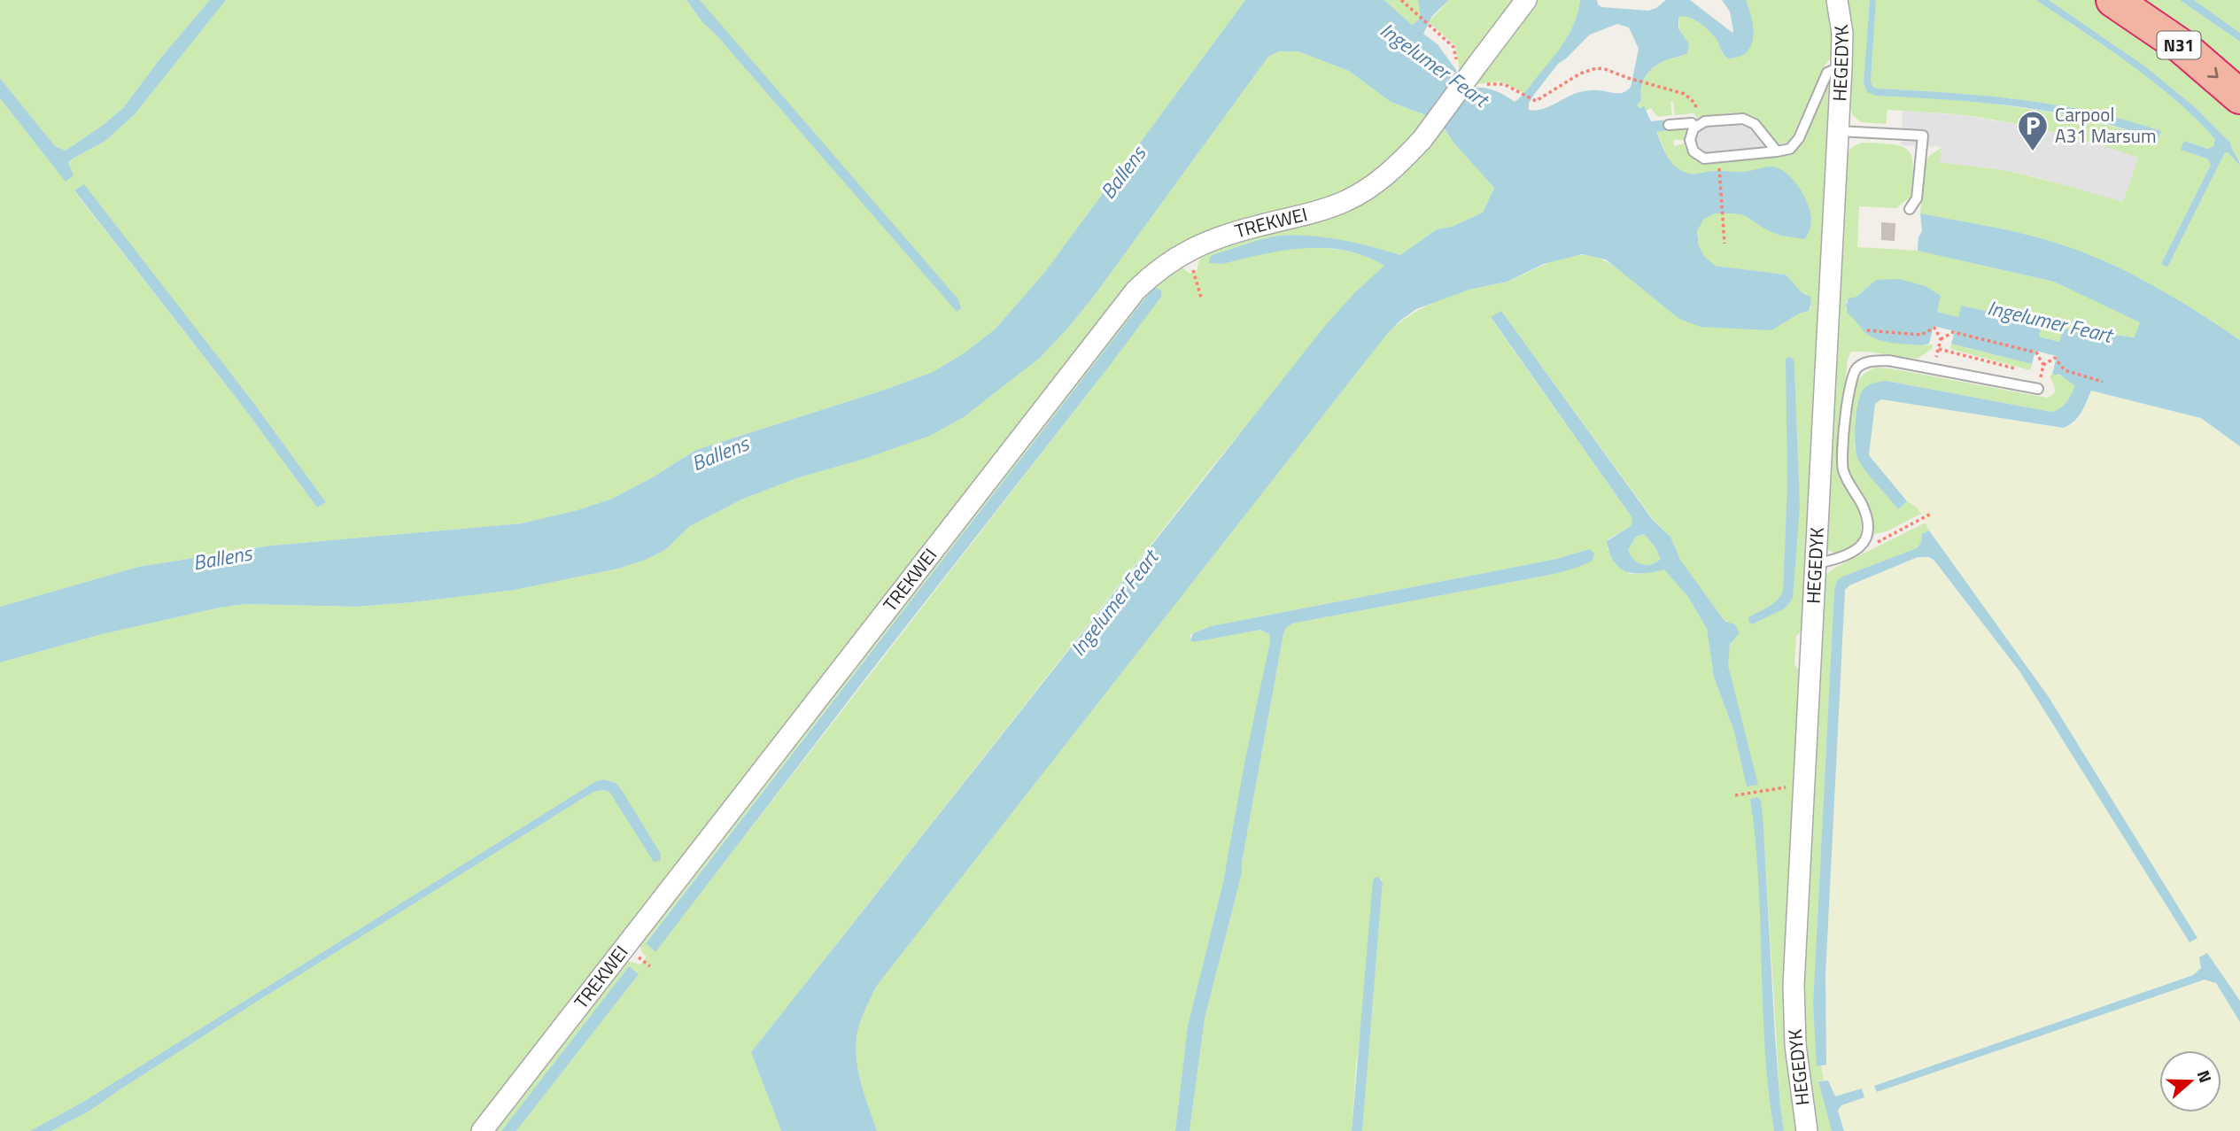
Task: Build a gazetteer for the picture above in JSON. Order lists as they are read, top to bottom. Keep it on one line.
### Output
{"streets":{"highway":["N31"],"street":["HEGEDYK","TREKWEI"]},"water":["Ingelumer Feart","Ballens"],"places":{"parking":["Carpool A31 Marsum"]},"north":"right"}
